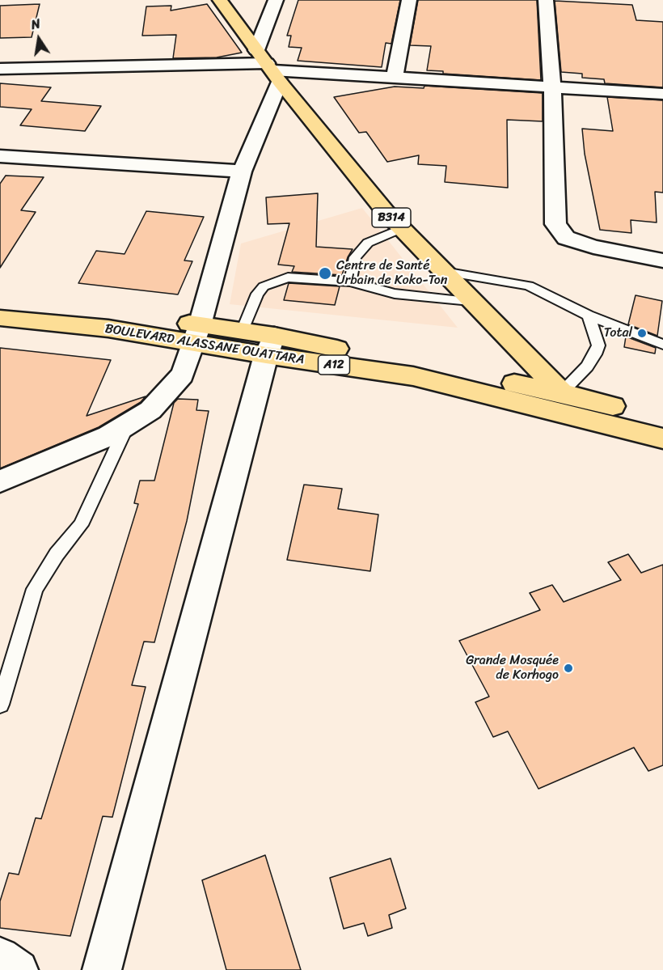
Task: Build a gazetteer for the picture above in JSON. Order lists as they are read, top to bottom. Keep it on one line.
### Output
{"streets":{"main road":["B314","BOULEVARD ALASSANE OUATTARA","A12"]},"crossings":[["B314","BOULEVARD ALASSANE OUATTARA"]],"places":["Centre de Santé Urbain de Koko-Ton","Total","Grande Mosquée de Korhogo"],"north":"top"}
